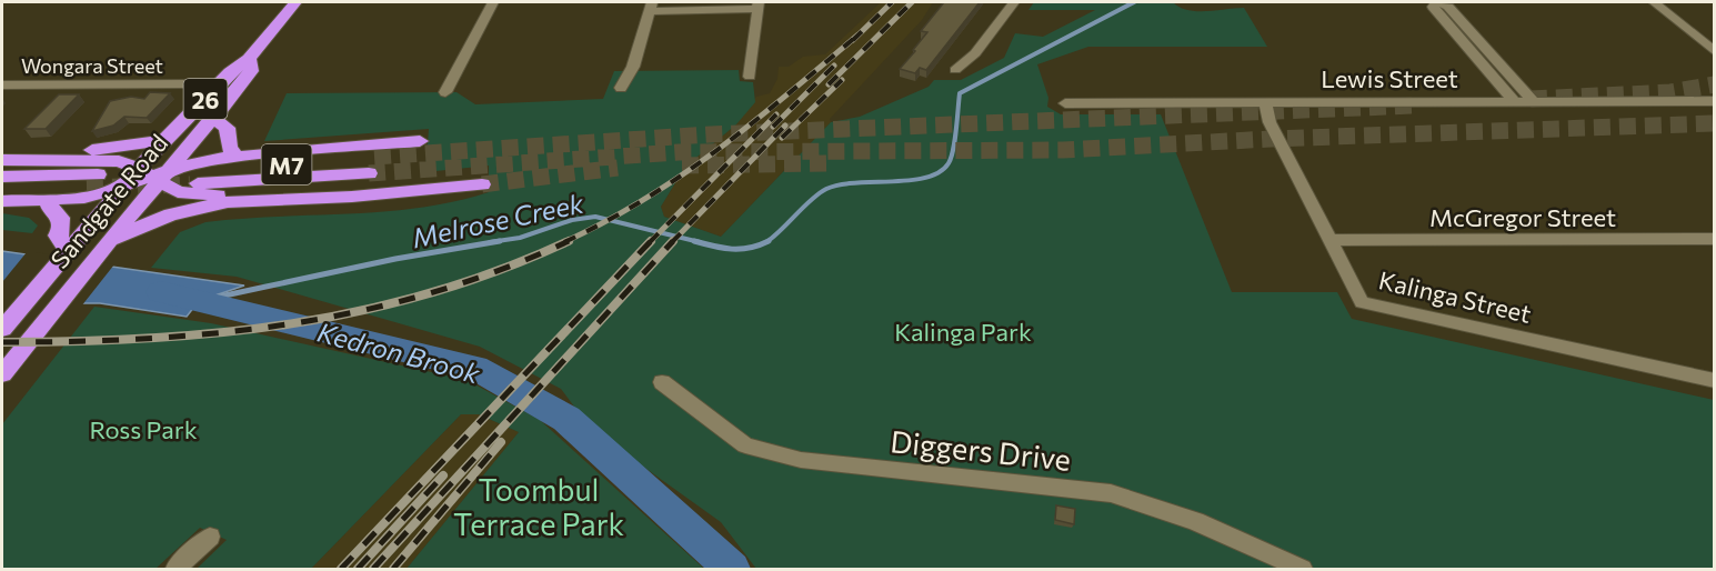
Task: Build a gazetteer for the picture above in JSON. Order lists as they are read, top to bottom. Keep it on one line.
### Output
{"streets":{"highway":["26","M7","Sandgate Road"],"street":["Wongara Street","Lewis Street","McGregor Street","Kalinga Street","Diggers Drive"]},"crossings":[["Lewis Street","Kalinga Street"],["McGregor Street","Kalinga Street"]],"water":["Melrose Creek","Kedron Brook"],"parks":["Kalinga Park","Ross Park","Toombul Terrace Park"]}
